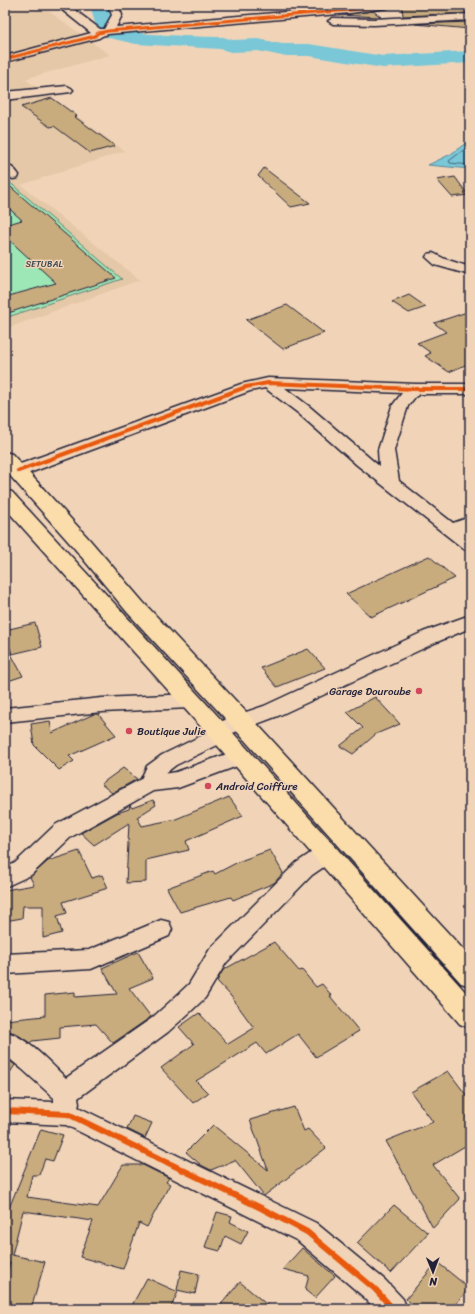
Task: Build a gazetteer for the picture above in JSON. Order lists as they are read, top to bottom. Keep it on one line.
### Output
{"parks":["SETUBAL"],"places":["Garage Douroube","Boutique Julie","Android Coiffure"],"north":"bottom"}
